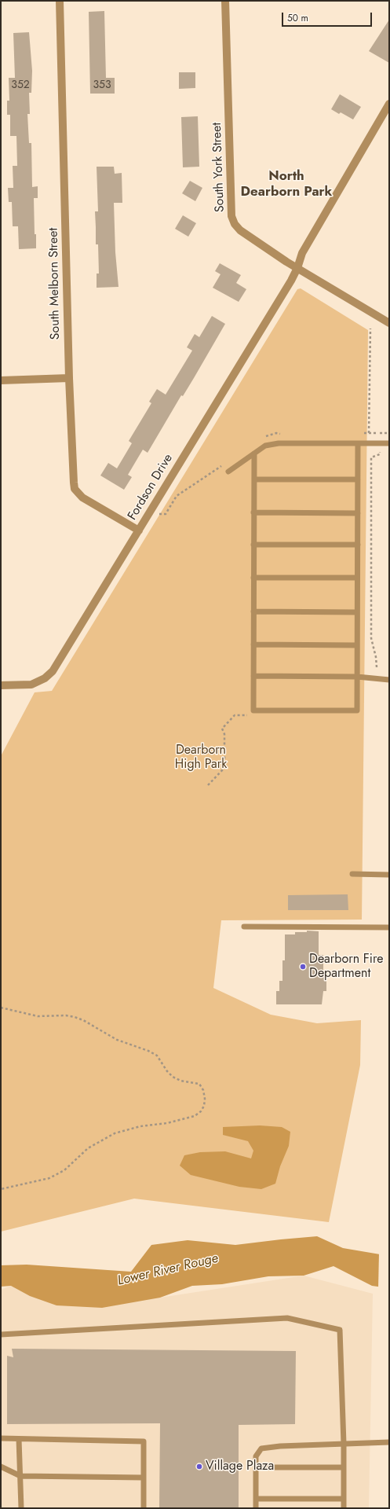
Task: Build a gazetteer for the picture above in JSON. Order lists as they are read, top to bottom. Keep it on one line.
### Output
{"streets":{"street":["South York Street","South Melborn Street","Fordson Drive"]},"crossings":[["South York Street","Fordson Drive"],["South Melborn Street","Fordson Drive"]],"districts":["North Dearborn Park"],"water":["Lower River Rouge"],"parks":["Dearborn High Park"],"places":["Dearborn Fire Department","Village Plaza"],"house_numbers":["352","353"],"scale_bar":"50 m"}
